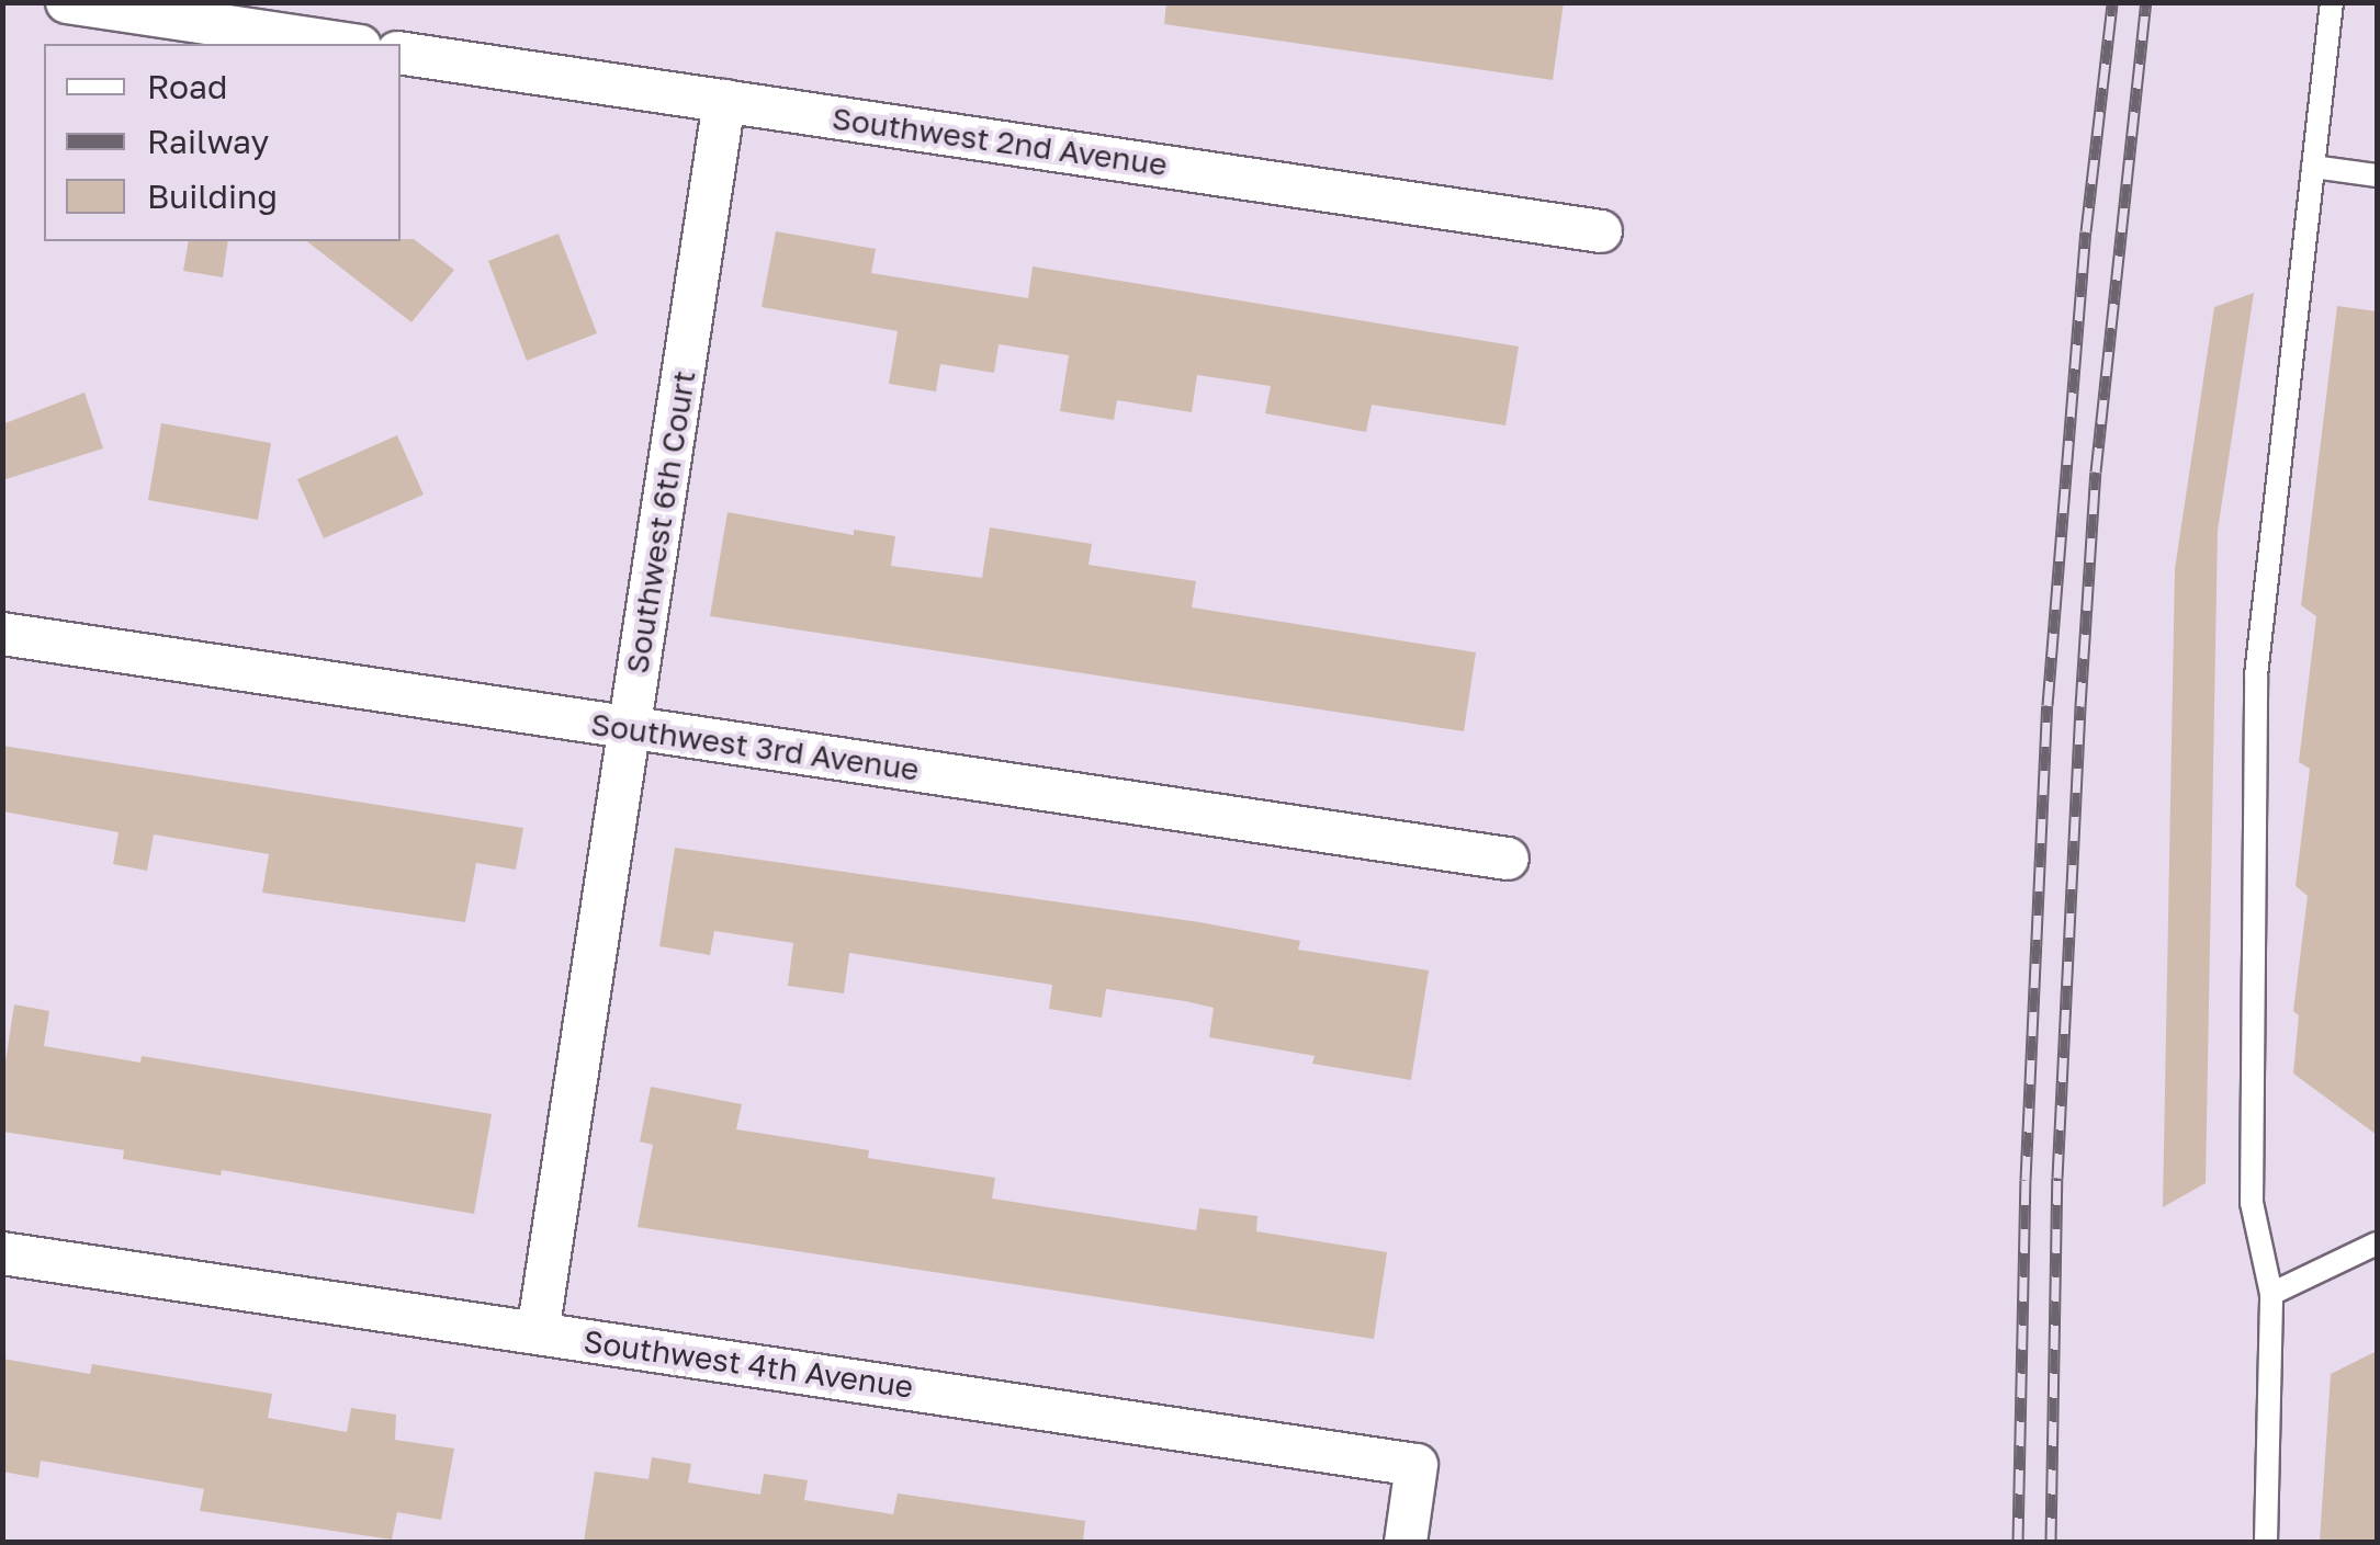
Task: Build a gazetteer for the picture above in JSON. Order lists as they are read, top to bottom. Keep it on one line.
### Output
{"streets":{"street":["Southwest 2nd Avenue","Southwest 6th Court","Southwest 3rd Avenue","Southwest 4th Avenue"]},"crossings":[["Southwest 2nd Avenue","Southwest 6th Court"],["Southwest 6th Court","Southwest 3rd Avenue"],["Southwest 6th Court","Southwest 4th Avenue"]],"legend":["Road","Railway","Building"]}
